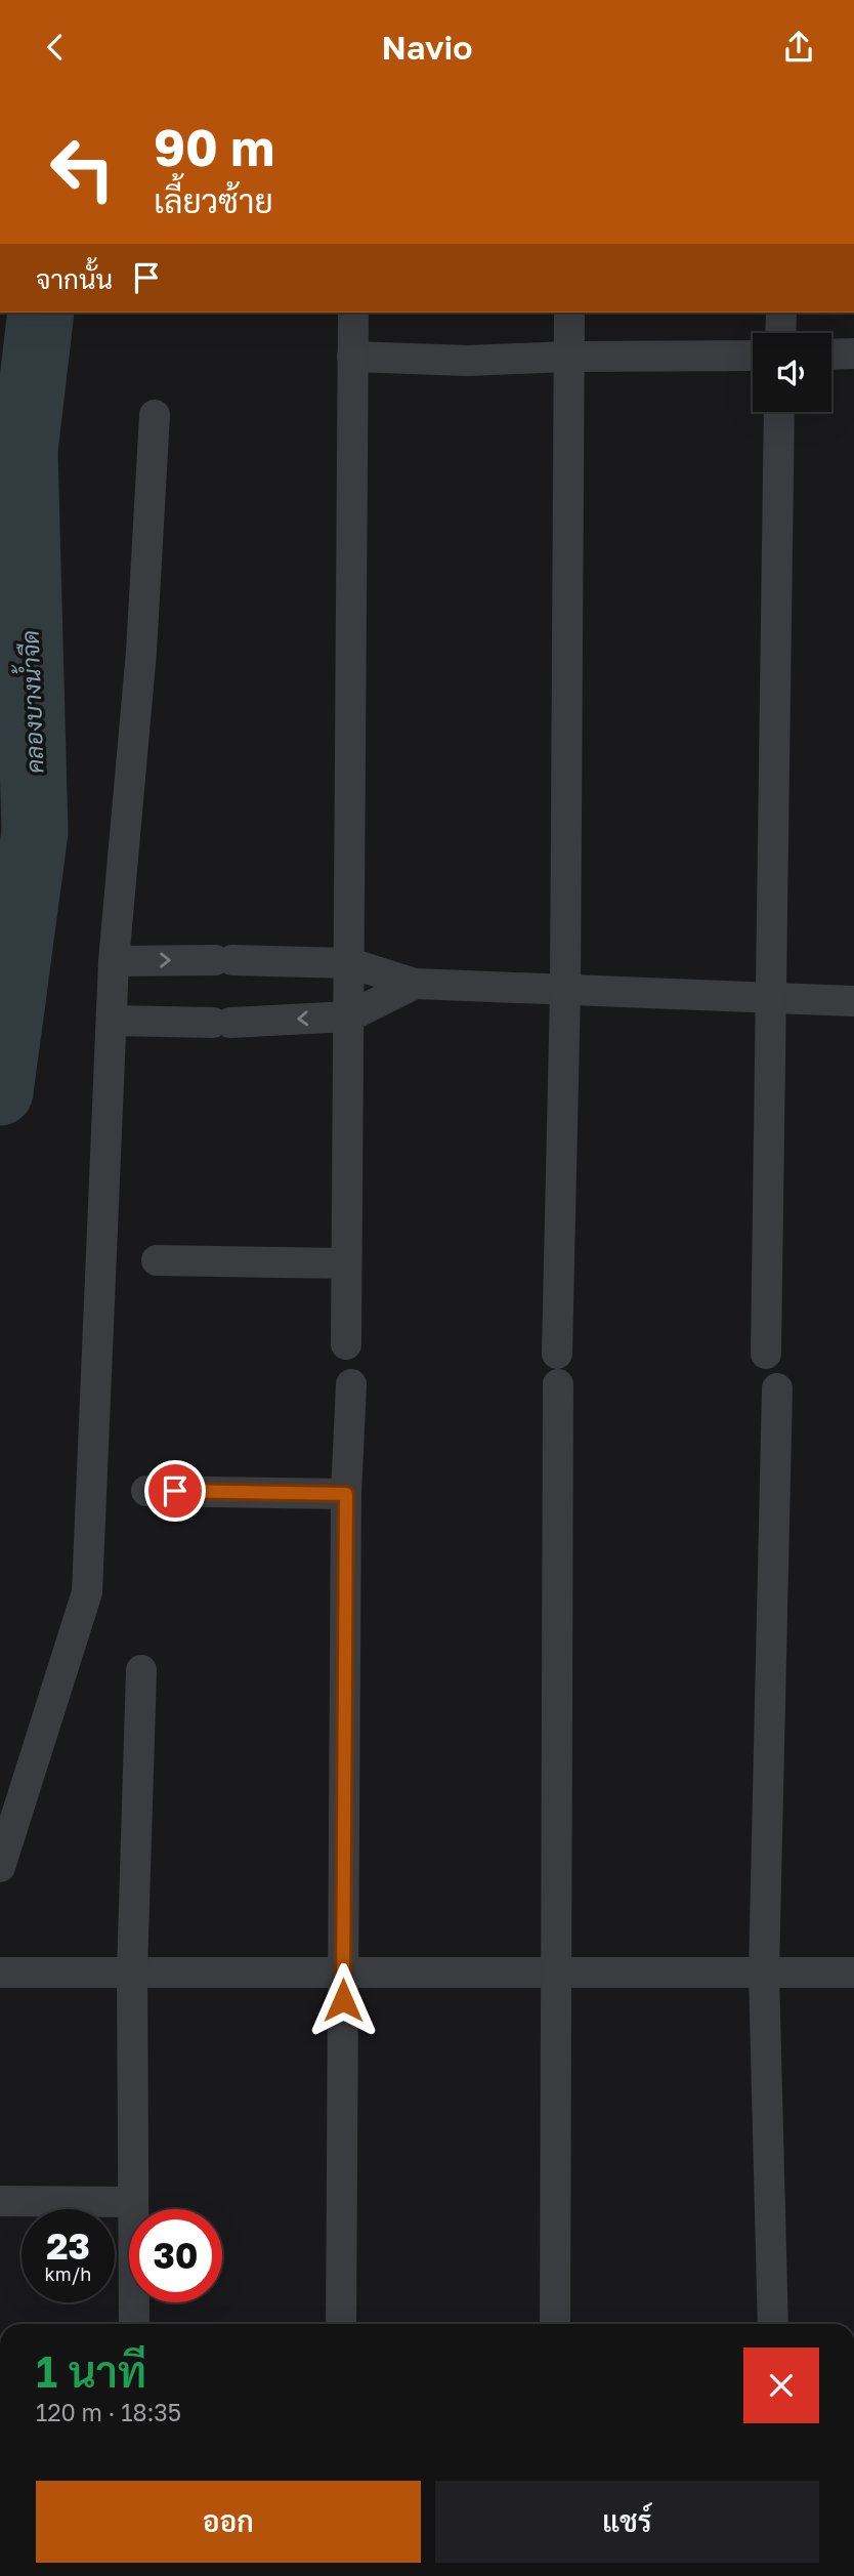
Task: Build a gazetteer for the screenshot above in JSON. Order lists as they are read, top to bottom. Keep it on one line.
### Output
{"water":["คลองบางน้ำจืด"],"page":{"header":"Navio","turn":["90 m","เลี้ยวซ้าย"],"then":"จากนั้น","speed":"23 km/h","limit":"30","heading":["1 นาที","120 m · 18:35"],"buttons":["ออก","แชร์"]}}
